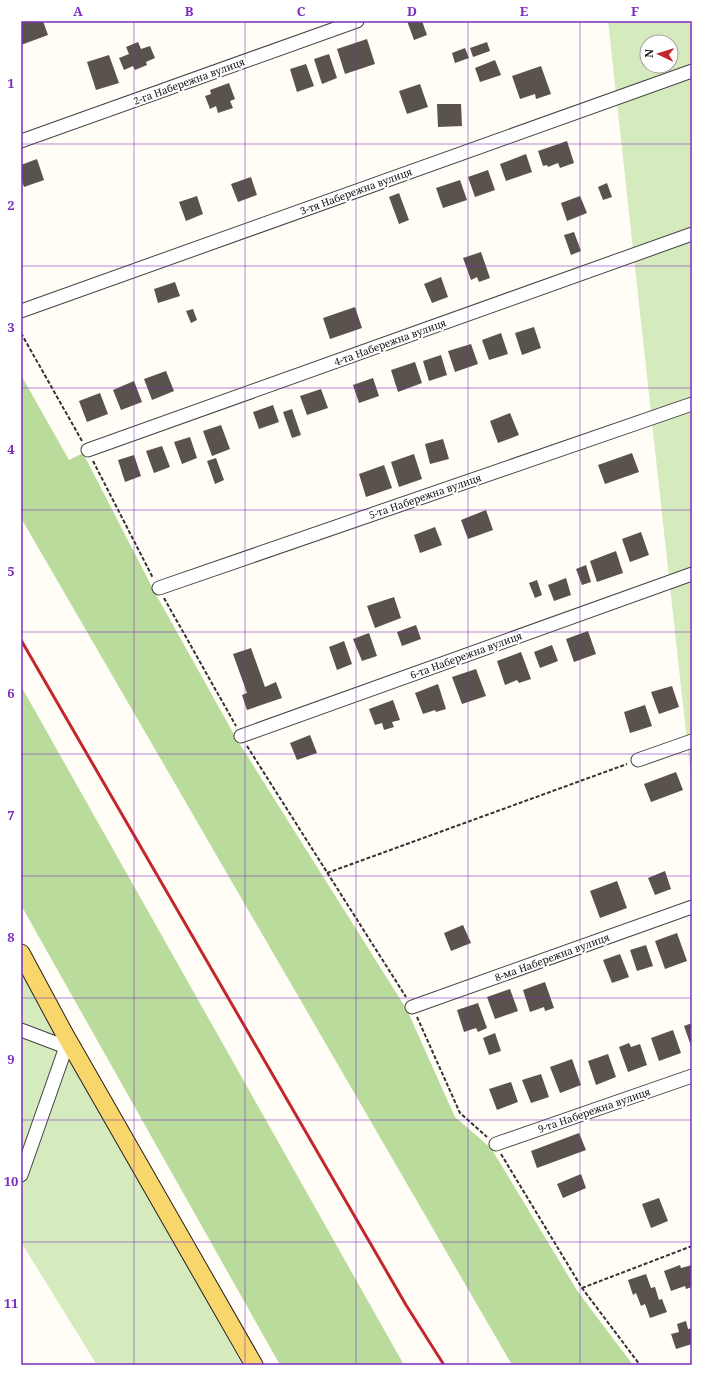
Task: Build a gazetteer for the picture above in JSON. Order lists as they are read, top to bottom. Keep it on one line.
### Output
{"streets":{"street":["2-га Набережна вулиця","3-тя Набережна вулиця","4-та Набережна вулиця","5-та Набережна вулиця","6-та Набережна вулиця","8-ма Набережна вулиця","9-та Набережна вулиця"]},"north":"left","grid":{"columns":["A","B","C","D","E","F"],"rows":["1","2","3","4","5","6","7","8","9","10","11"]}}
